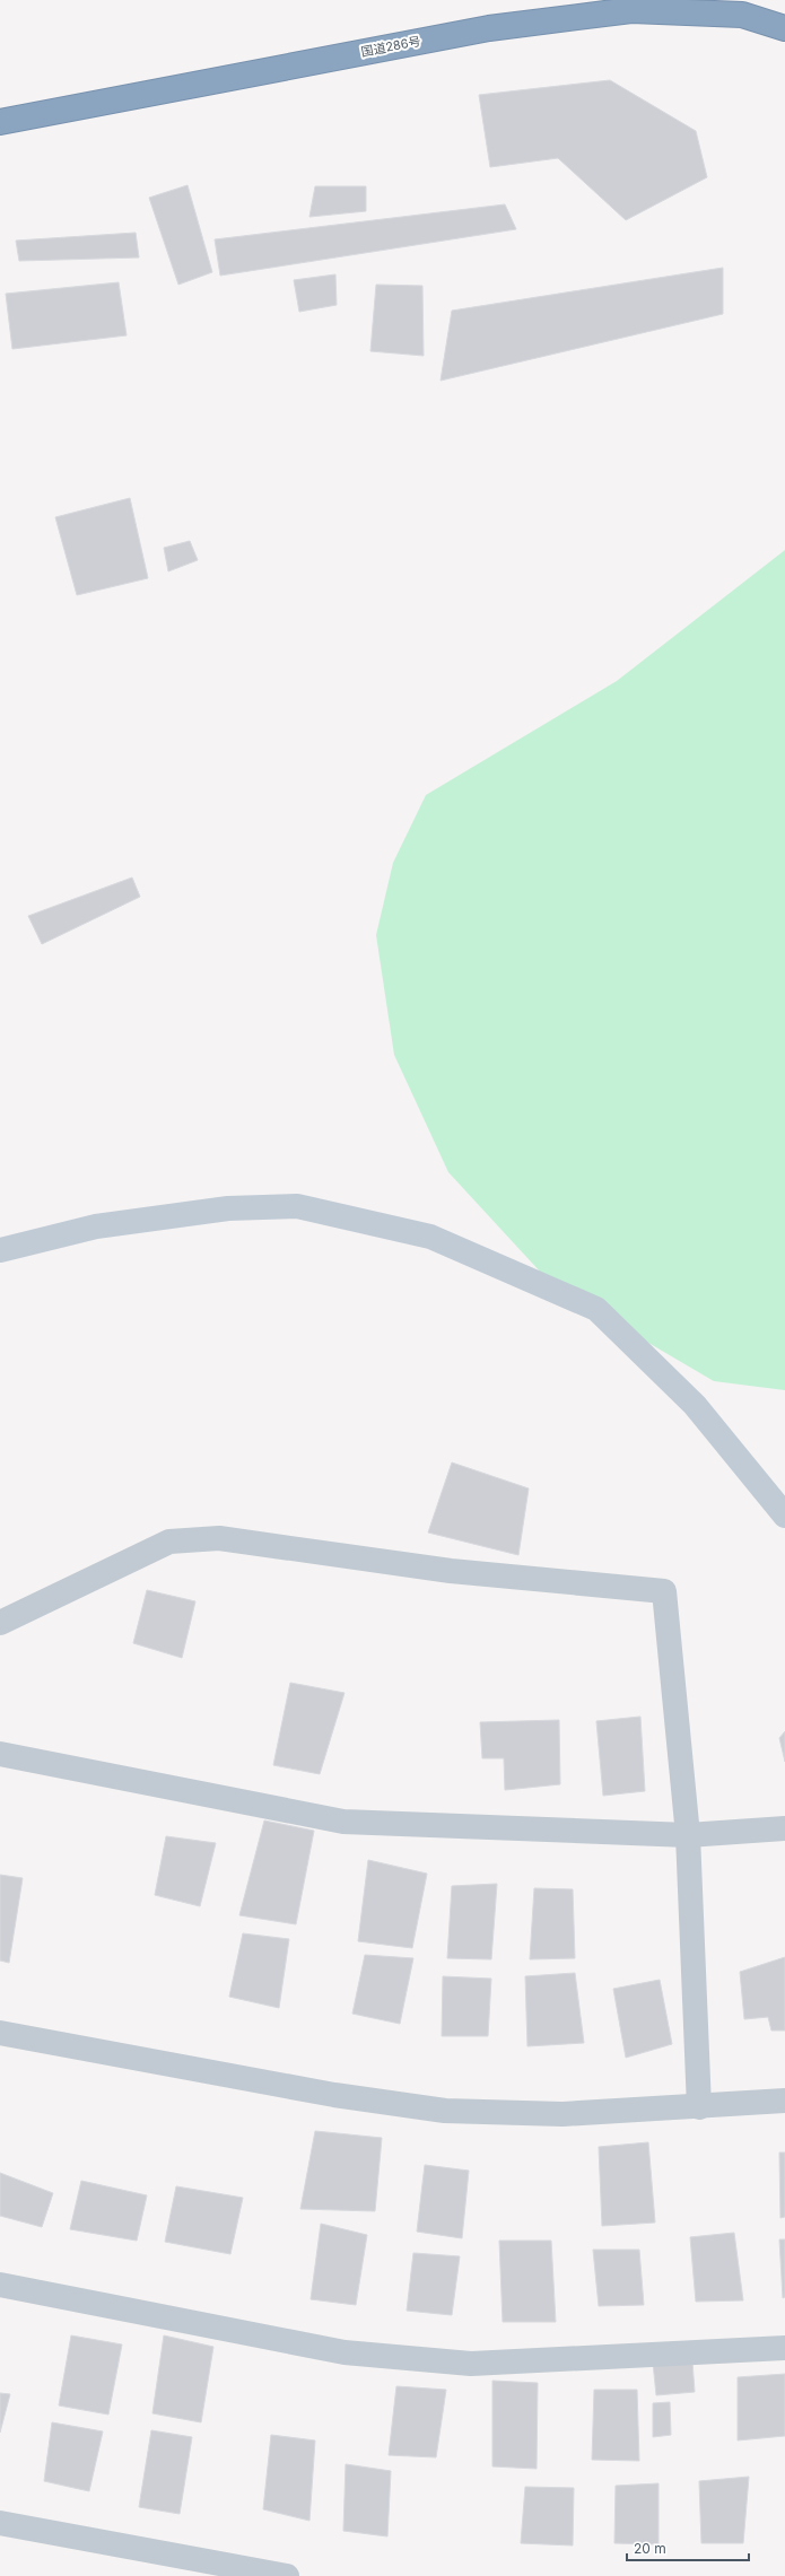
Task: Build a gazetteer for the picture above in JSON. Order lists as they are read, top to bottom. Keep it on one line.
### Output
{"streets":{"highway":["国道286号"]},"scale_bar":"20 m"}
